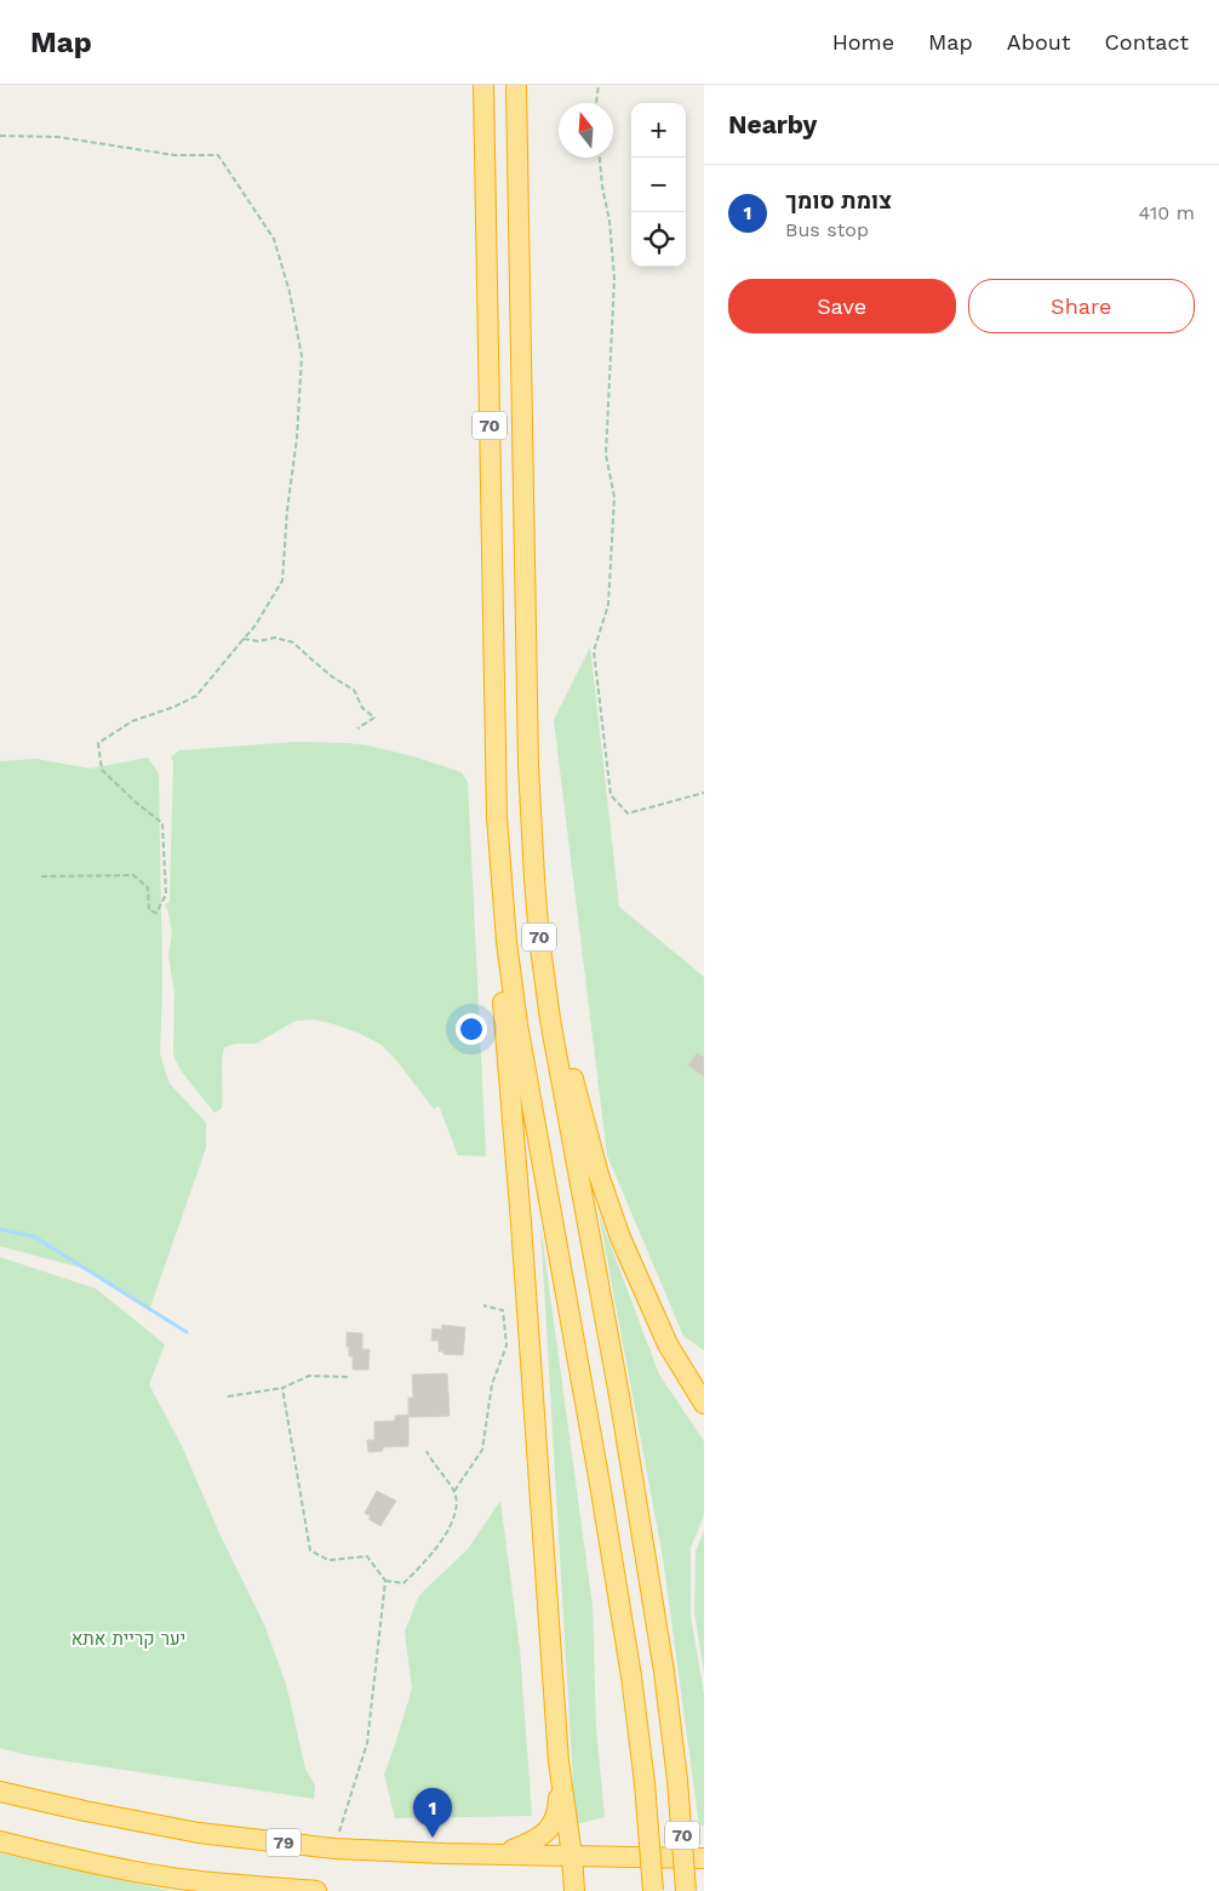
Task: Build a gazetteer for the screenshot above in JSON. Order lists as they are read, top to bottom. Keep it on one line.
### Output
{"streets":{"highway":["70","79"]},"parks":["יער קריית אתא"],"north":"top","page":{"header":"Map","nav":["Home","Map","About","Contact"],"heading":"Nearby","map_buttons":["+","−"],"list":[{"mark":"1","name":"צומת סומך","note":"Bus stop","value":"410 m"}],"buttons":["Save","Share"],"pins":"1"}}
